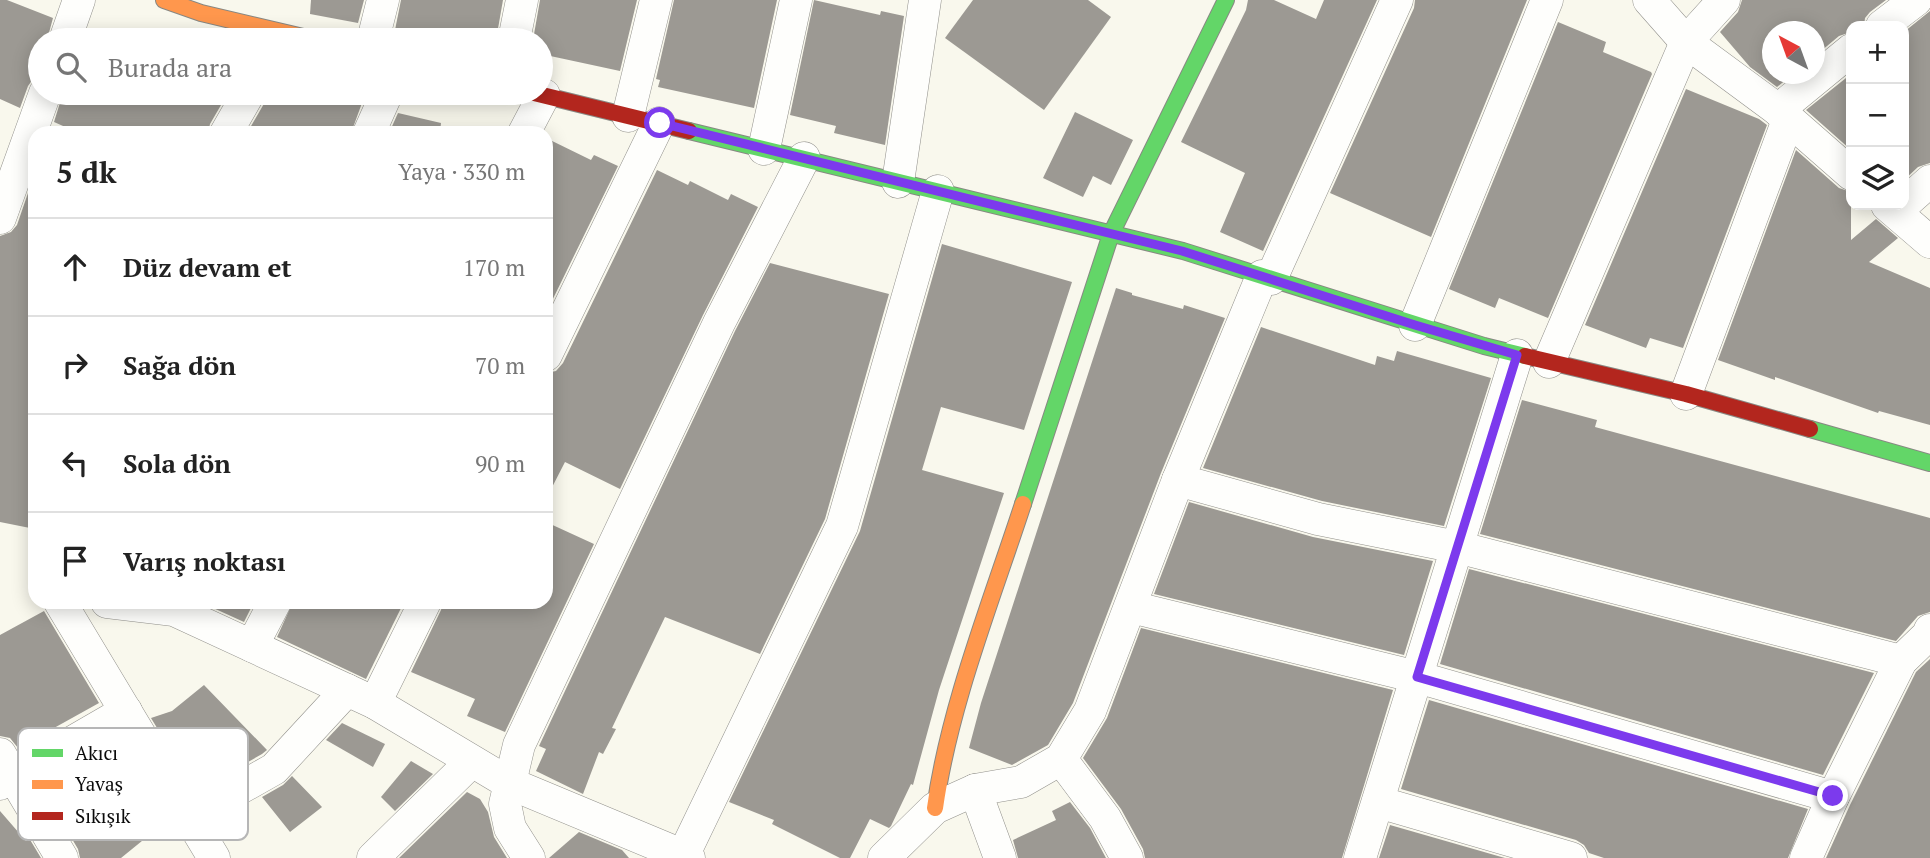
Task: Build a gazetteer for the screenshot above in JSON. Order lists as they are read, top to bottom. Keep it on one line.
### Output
{"legend":["Akıcı","Yavaş","Sıkışık"],"north":"top left","page":{"map_buttons":["+","−"],"search":"Burada ara","heading":["5 dk","Yaya · 330 m"],"list":[["Düz devam et","170 m"],["Sağa dön","70 m"],["Sola dön","90 m"],"Varış noktası"]}}
